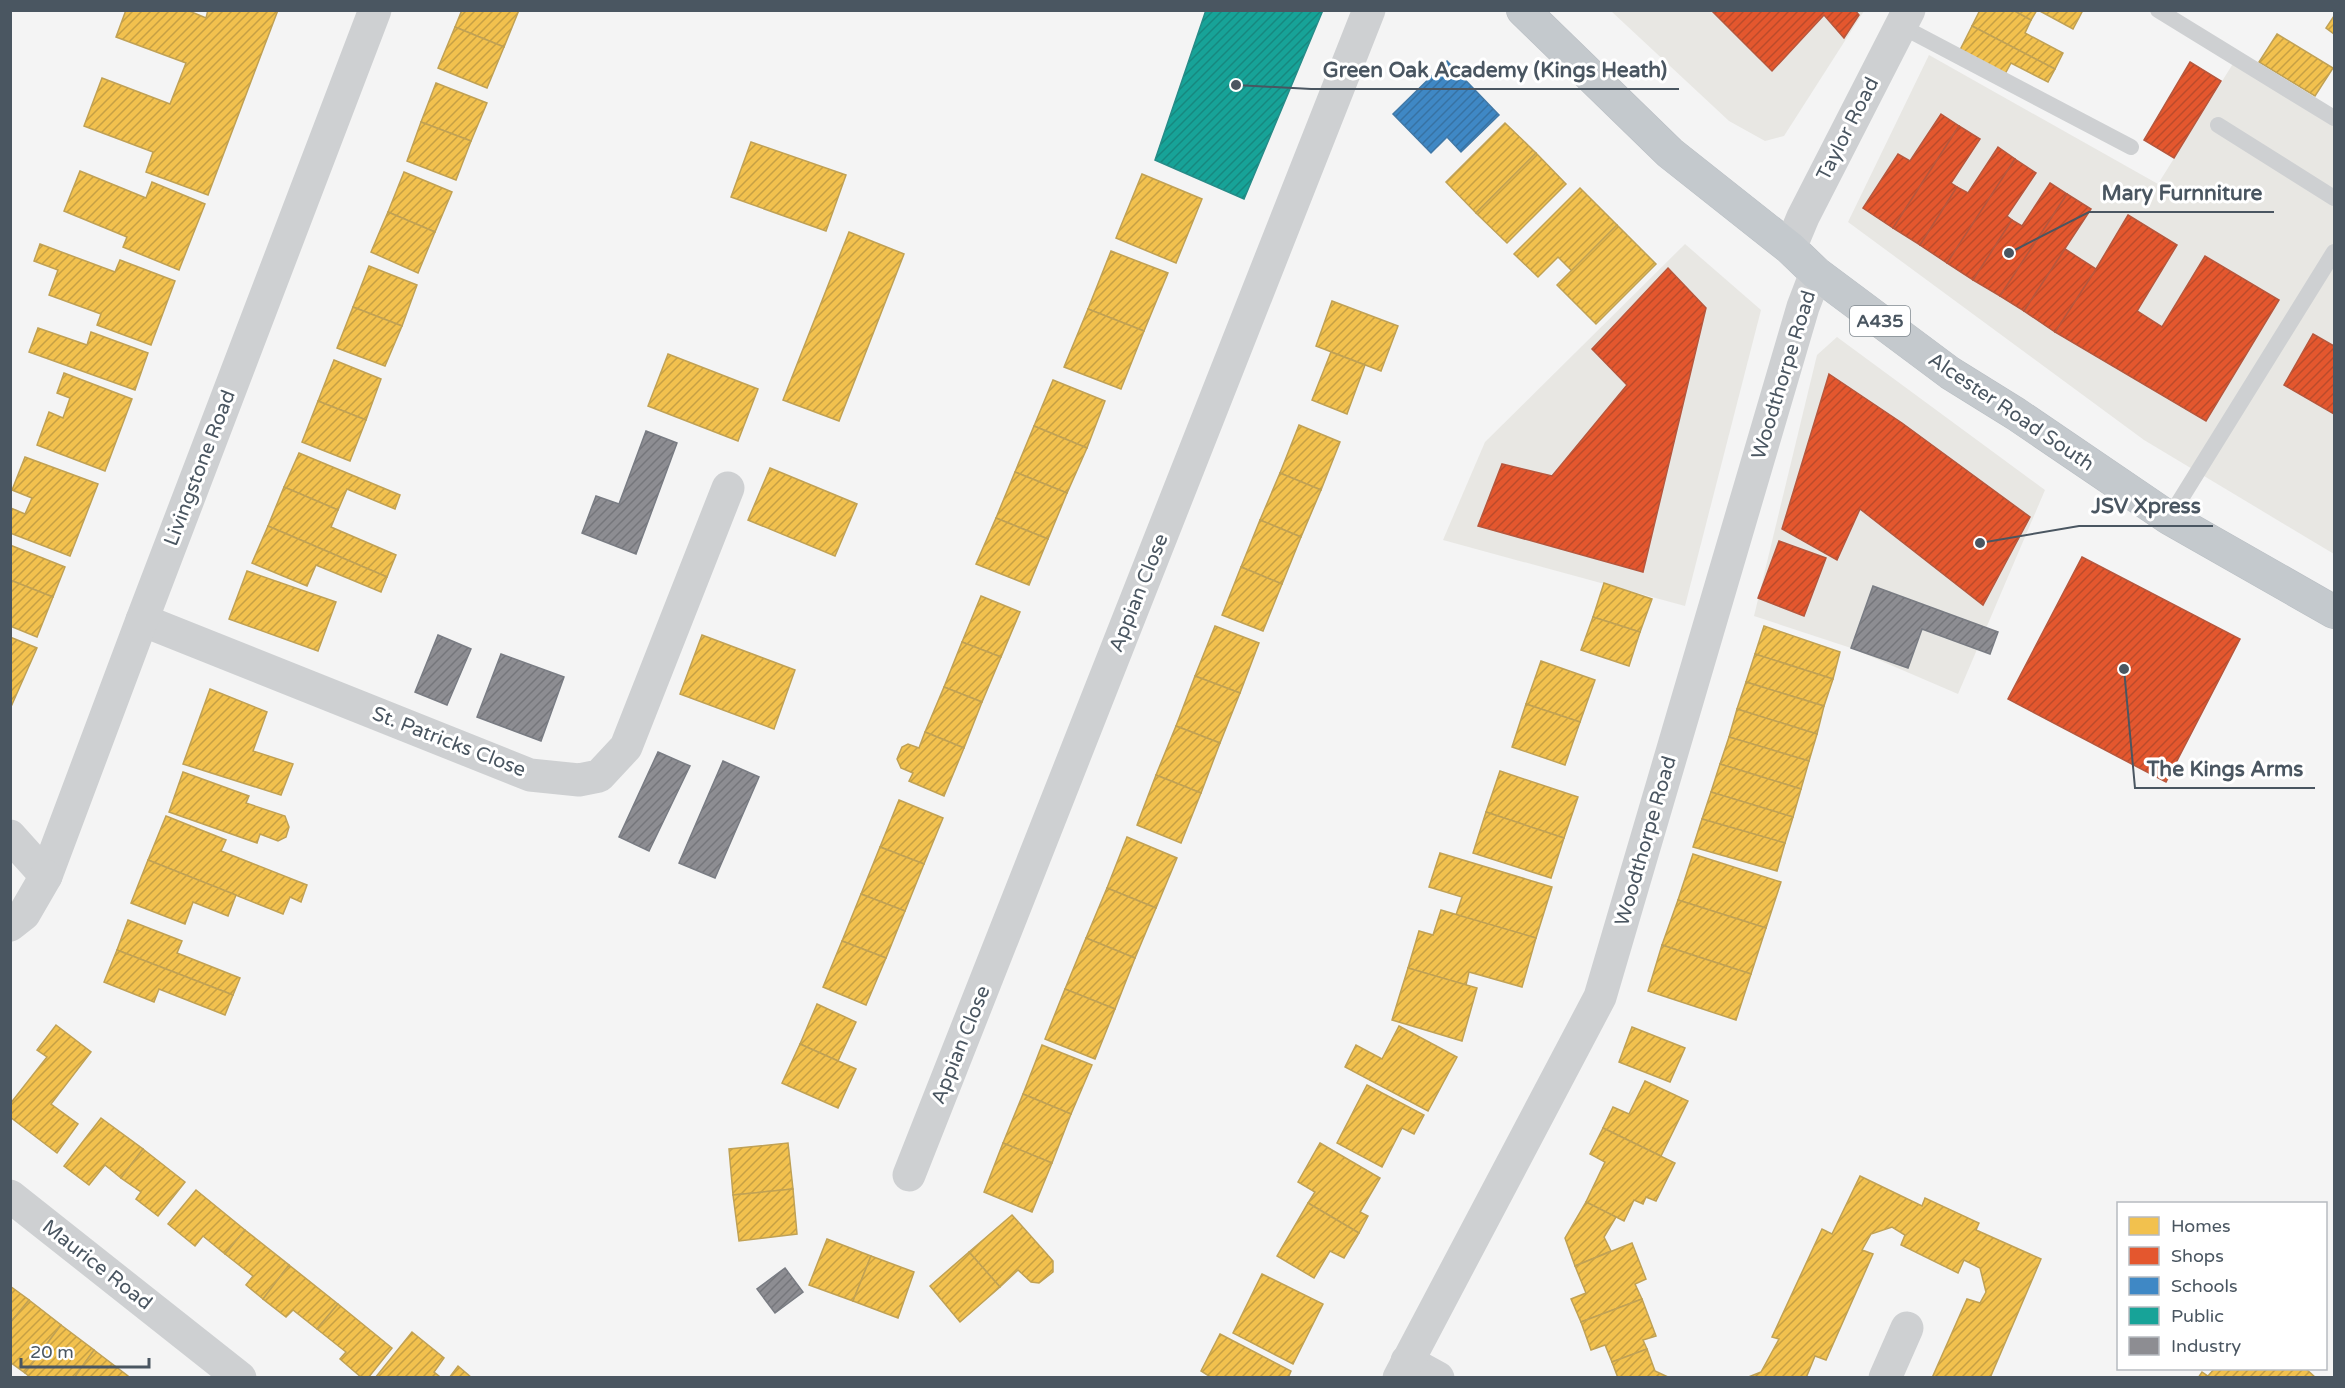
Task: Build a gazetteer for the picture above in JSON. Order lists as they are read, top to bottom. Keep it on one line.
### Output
{"streets":{"highway":["A435","Alcester Road South"],"street":["Taylor Road","Woodthorpe Road","Livingstone Road","Appian Close","St. Patricks Close","Maurice Road"]},"crossings":[["Taylor Road","Alcester Road South"],["Woodthorpe Road","Alcester Road South"],["Livingstone Road","St. Patricks Close"]],"places":["Green Oak Academy (Kings Heath)","Mary Furnniture","JSV Xpress","The Kings Arms"],"legend":["Homes","Shops","Schools","Public","Industry"],"scale_bar":"20 m"}
